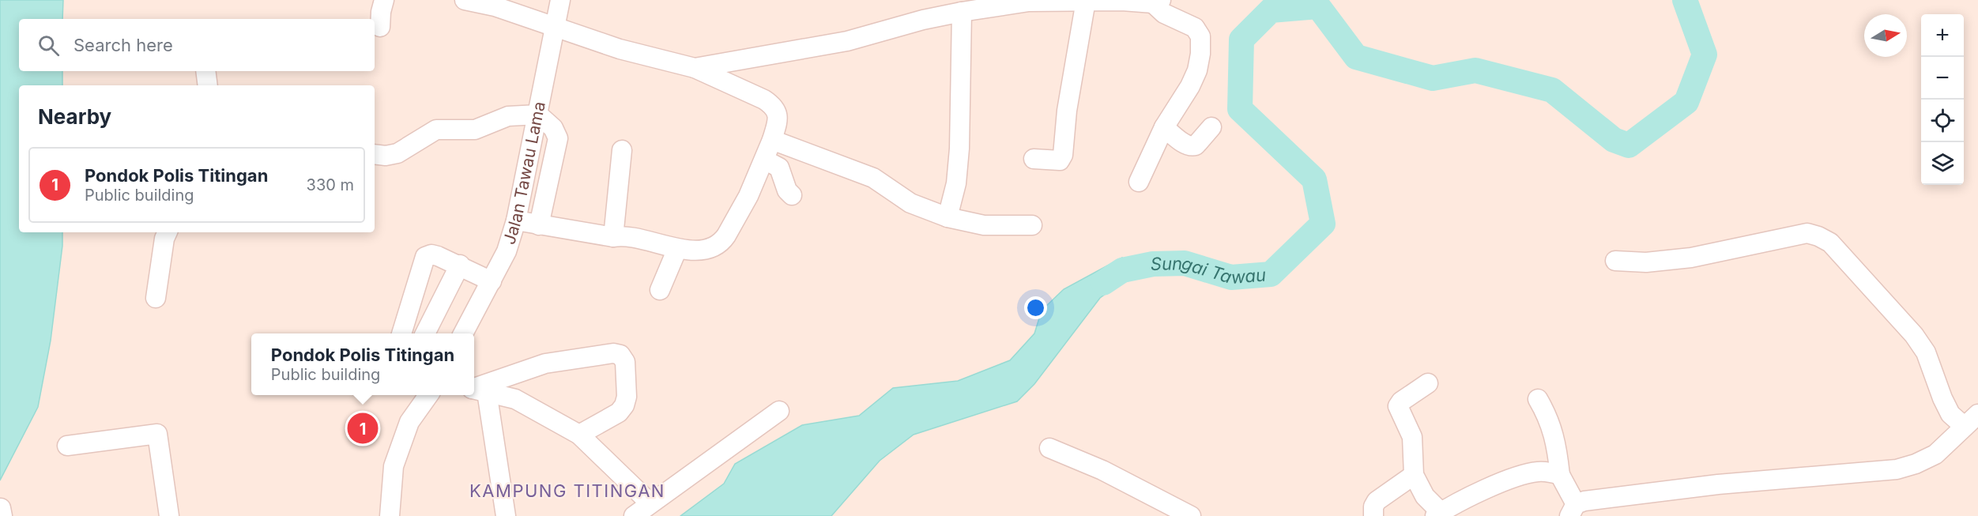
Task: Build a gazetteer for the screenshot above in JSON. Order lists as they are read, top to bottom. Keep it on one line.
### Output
{"streets":{"street":["Jalan Tawau Lama"]},"districts":["KAMPUNG TITINGAN"],"water":["Sungai Tawau"],"north":"right","page":{"map_buttons":["+","−"],"search":"Search here","heading":"Nearby","list":[{"mark":"1","name":"Pondok Polis Titingan","note":"Public building","value":"330 m"}],"popup":["Pondok Polis Titingan","Public building"],"pins":"1"}}
